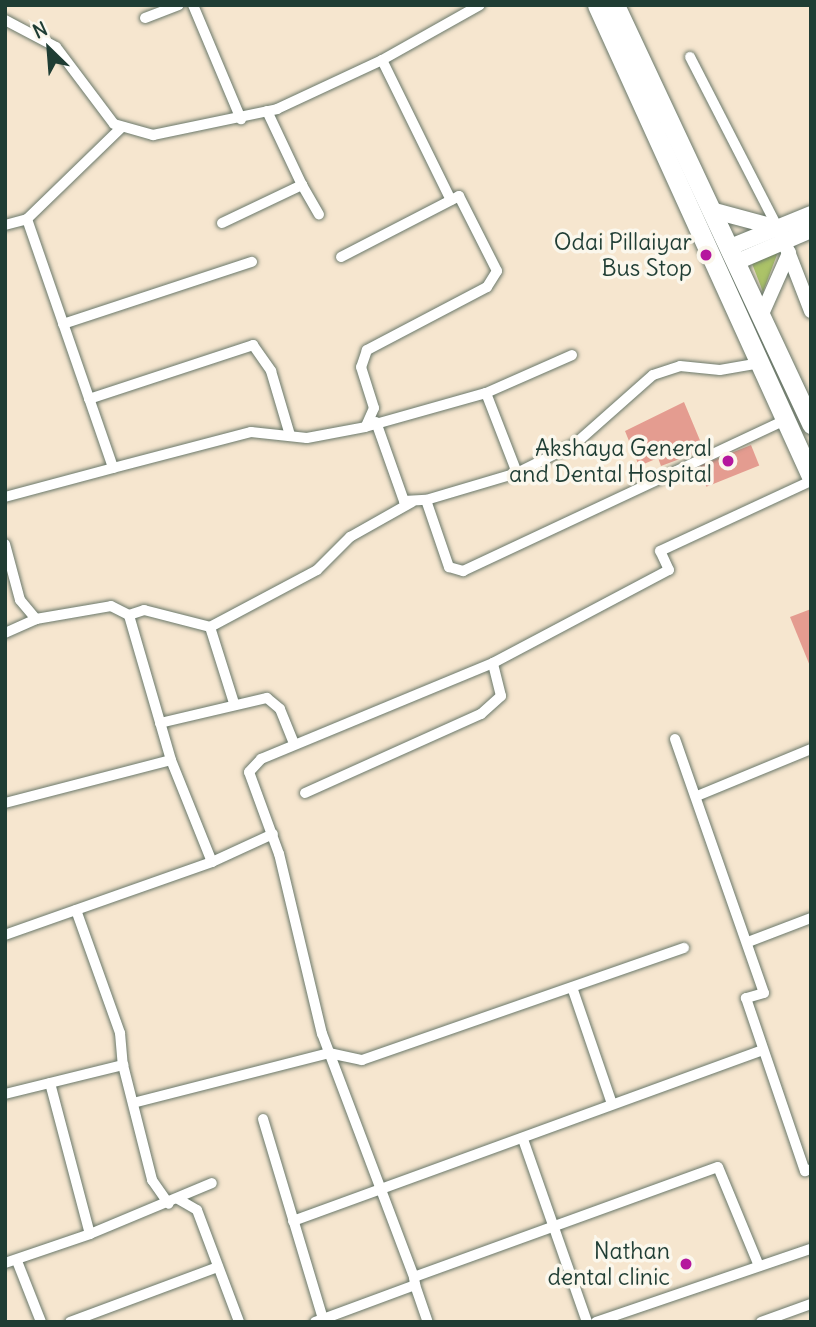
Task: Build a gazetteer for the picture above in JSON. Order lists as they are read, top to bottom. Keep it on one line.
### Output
{"places":["Odai Pillaiyar Bus Stop","Akshaya General and Dental Hospital","Nathan dental clinic"],"north":"top left"}
